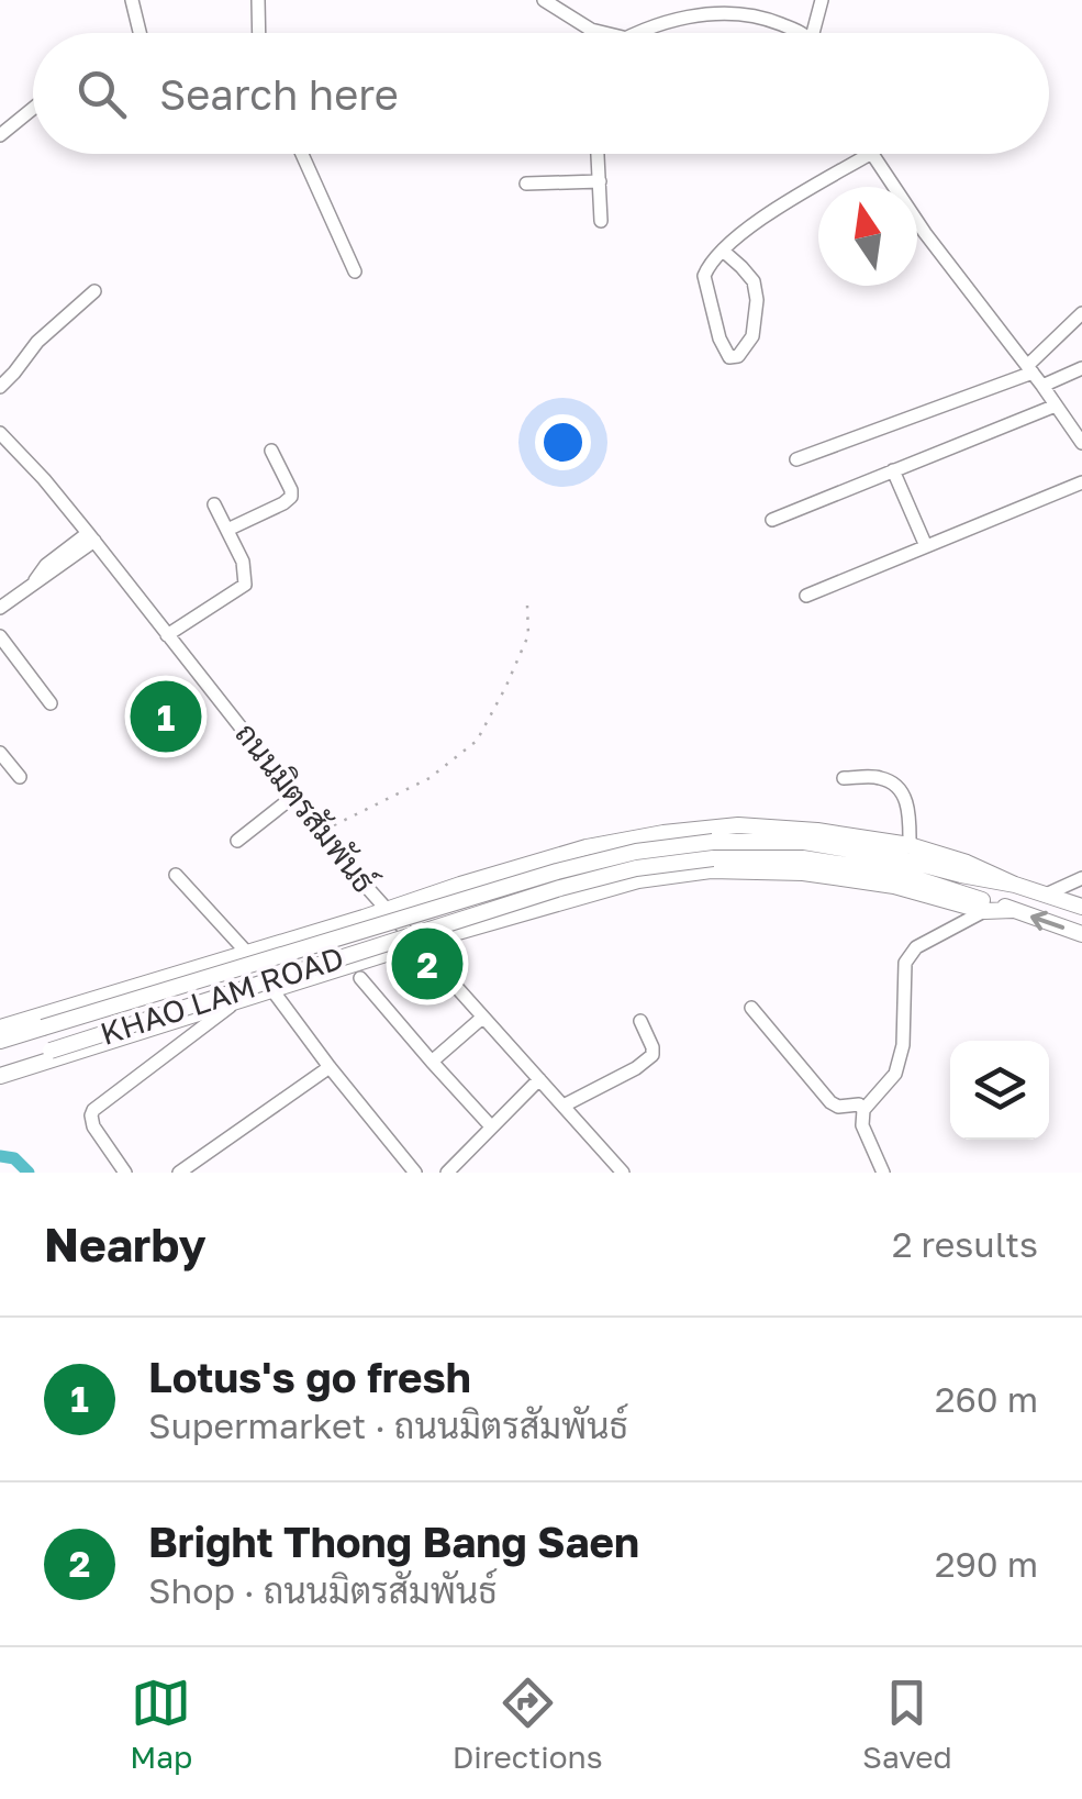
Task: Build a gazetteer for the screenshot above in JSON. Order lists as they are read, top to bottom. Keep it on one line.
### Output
{"streets":{"main road":["KHAO LAM ROAD"],"street":["ถนนมิตรสัมพันธ์"]},"north":"top","page":{"search":"Search here","pins":["1","2"],"heading":["Nearby","2 results"],"list":[{"mark":"1","name":"Lotus's go fresh","note":"Supermarket · ถนนมิตรสัมพันธ์","value":"260 m"},{"mark":"2","name":"Bright Thong Bang Saen","note":"Shop · ถนนมิตรสัมพันธ์","value":"290 m"}],"nav":["Map","Directions","Saved"]}}
